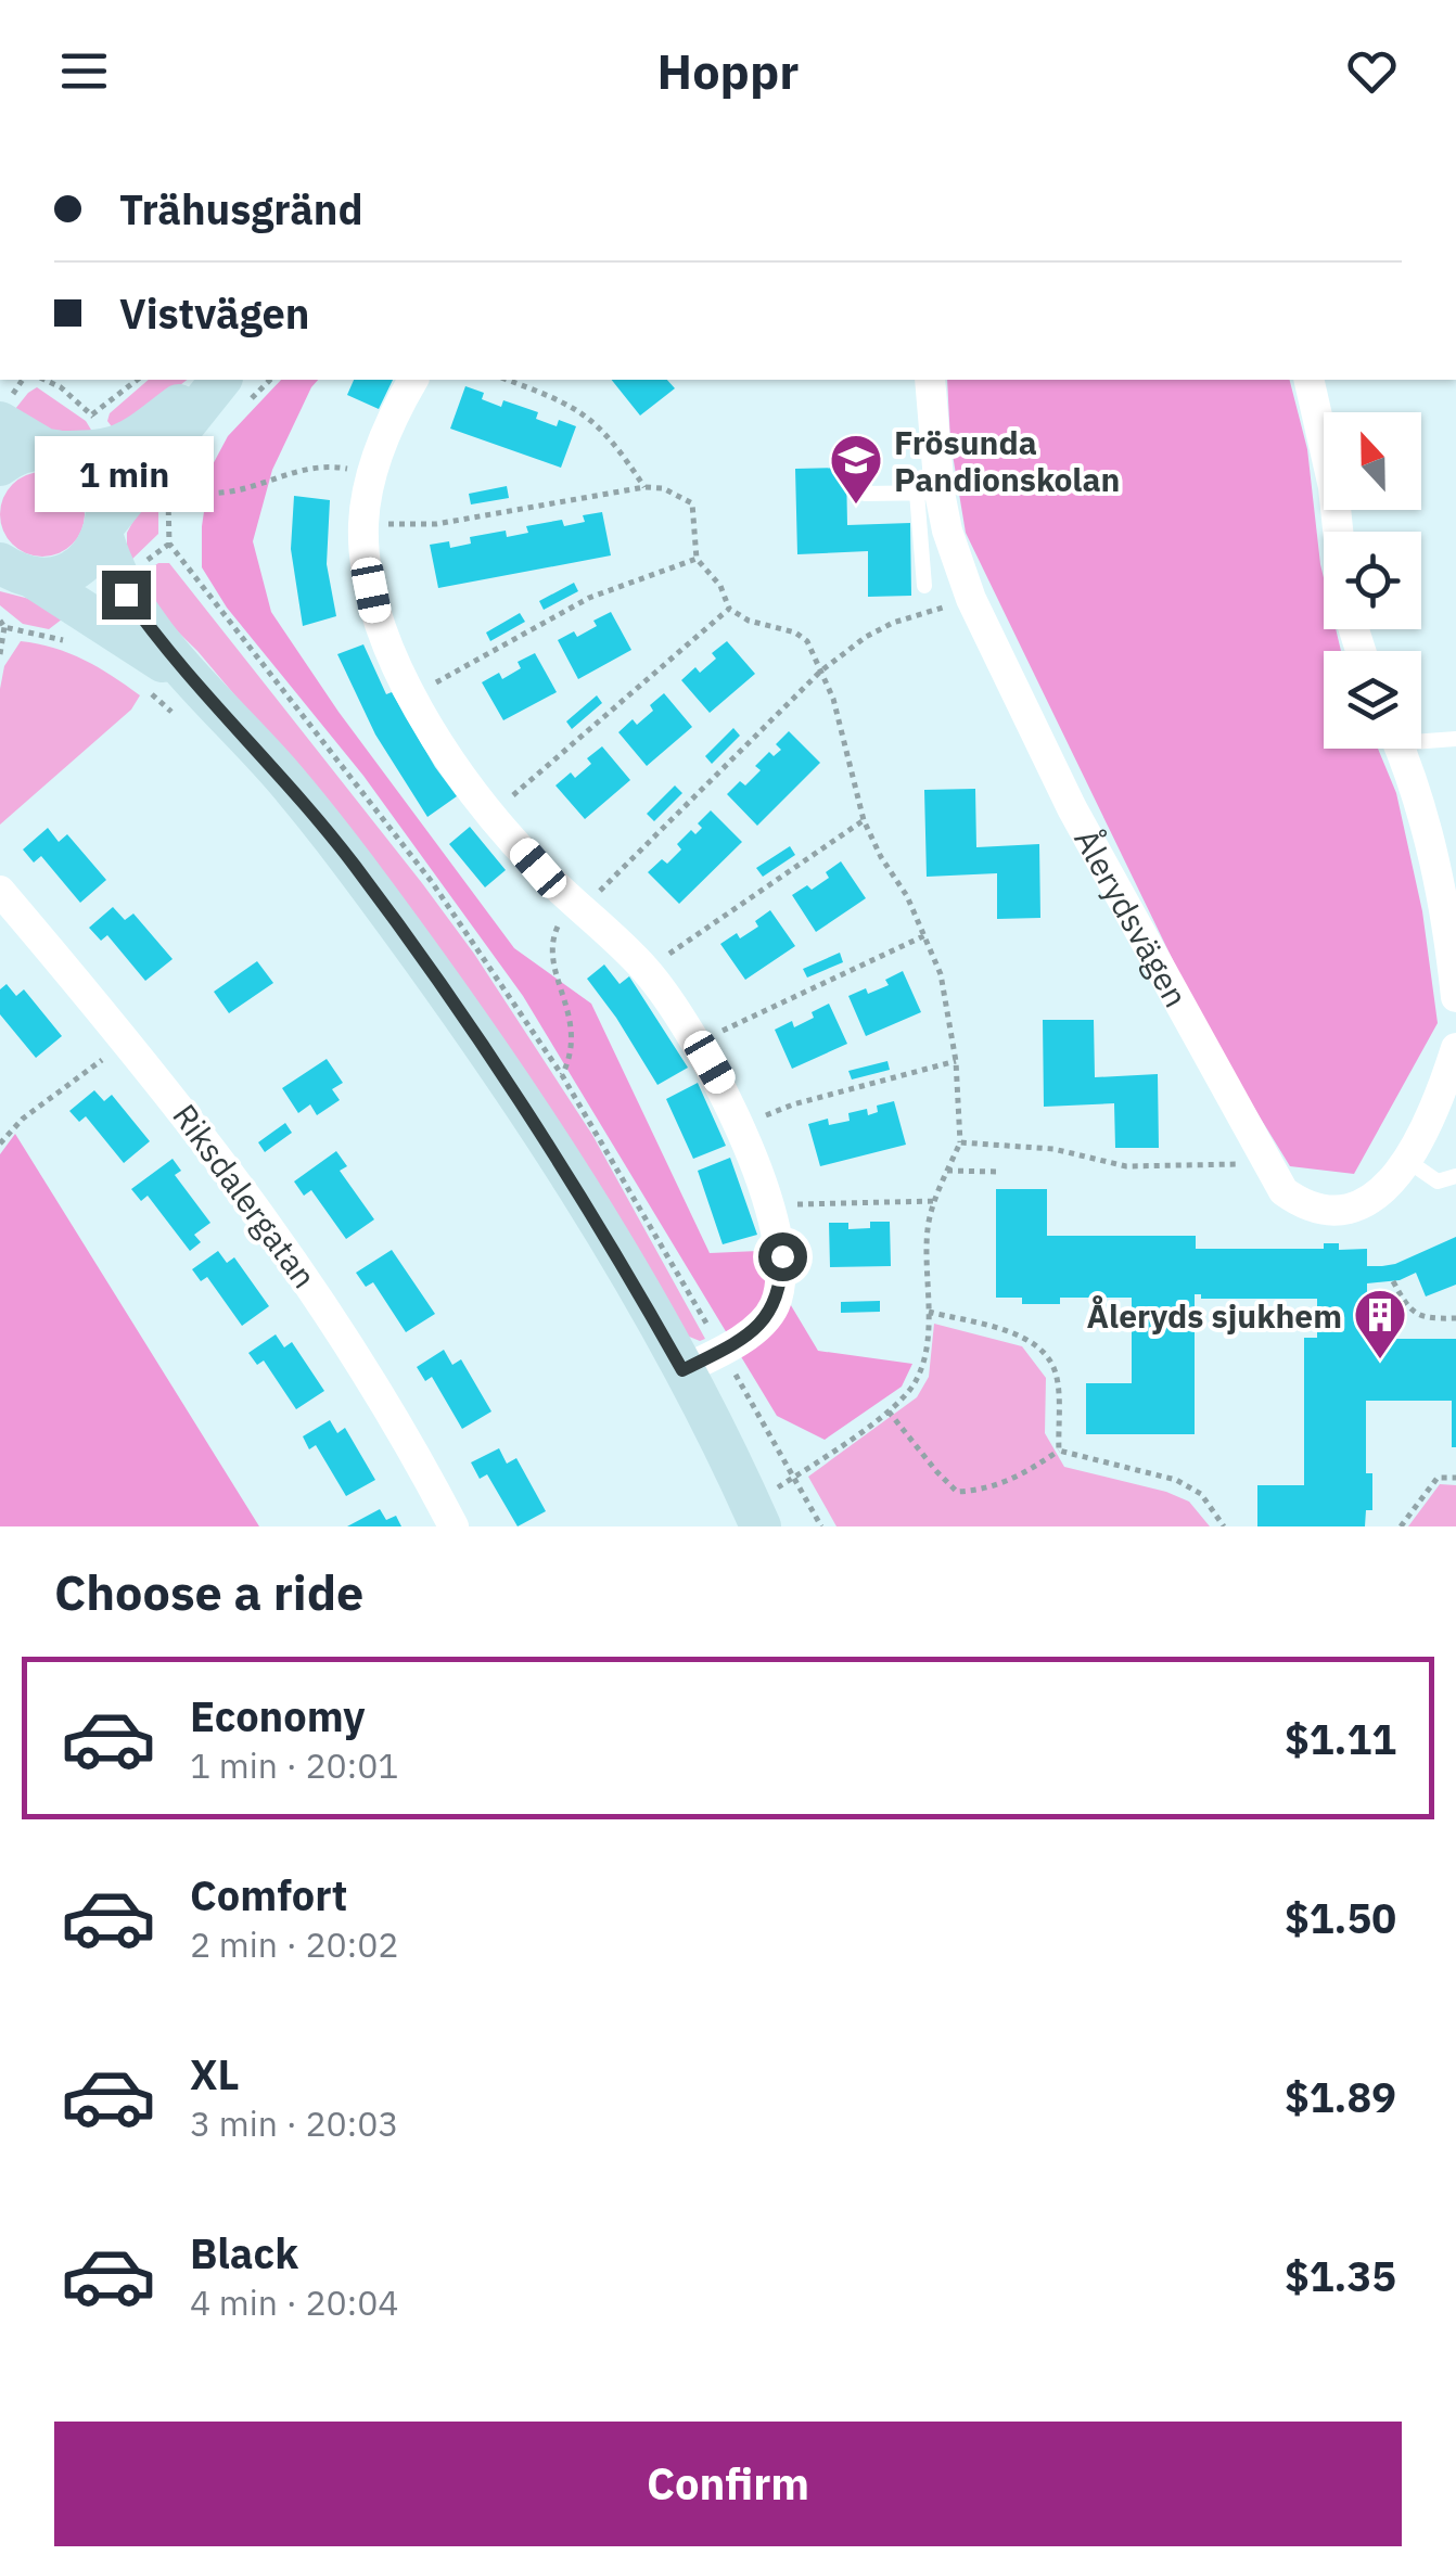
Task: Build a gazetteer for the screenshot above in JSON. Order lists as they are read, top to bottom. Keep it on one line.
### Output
{"streets":{"street":["Ålerydsvägen","Riksdalergatan"]},"places":{"school or university":["Frösunda Pandionskolan"],"building":["Åleryds sjukhem"]},"north":"top","page":{"header":"Hoppr","banner":["Trähusgränd","Vistvägen"],"bubble":"1 min","heading":"Choose a ride","list":[{"name":"Economy","note":"1 min · 20:01","value":"$1.11"},{"name":"Comfort","note":"2 min · 20:02","value":"$1.50"},{"name":"XL","note":"3 min · 20:03","value":"$1.89"},{"name":"Black","note":"4 min · 20:04","value":"$1.35"}],"buttons":"Confirm"}}
